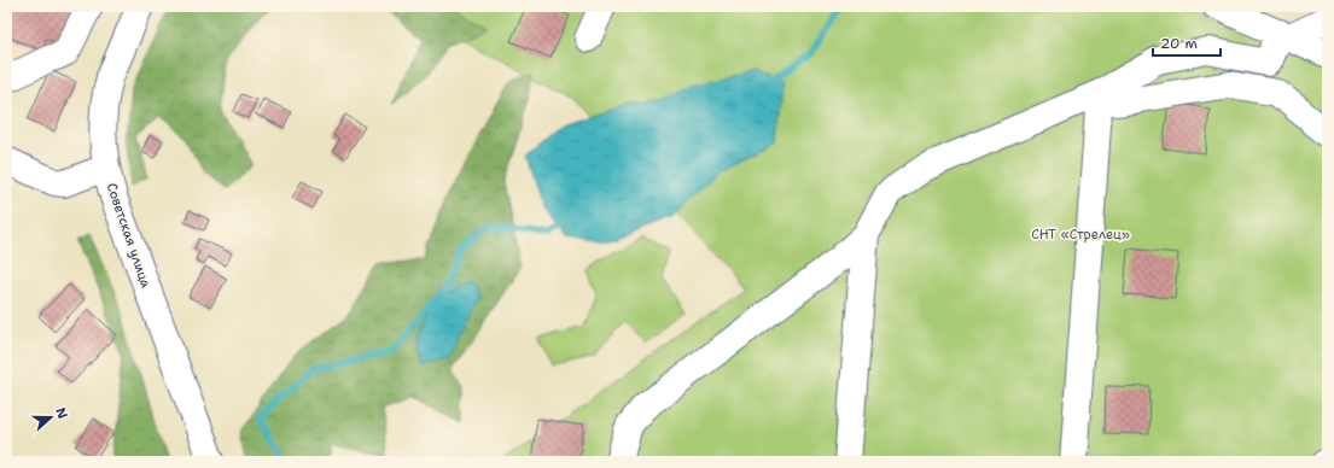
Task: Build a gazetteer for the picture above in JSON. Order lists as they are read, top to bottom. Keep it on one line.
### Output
{"streets":{"street":["Советская улица"]},"parks":["СНТ «Стрелец»"],"scale_bar":"20 m","north":"right"}
